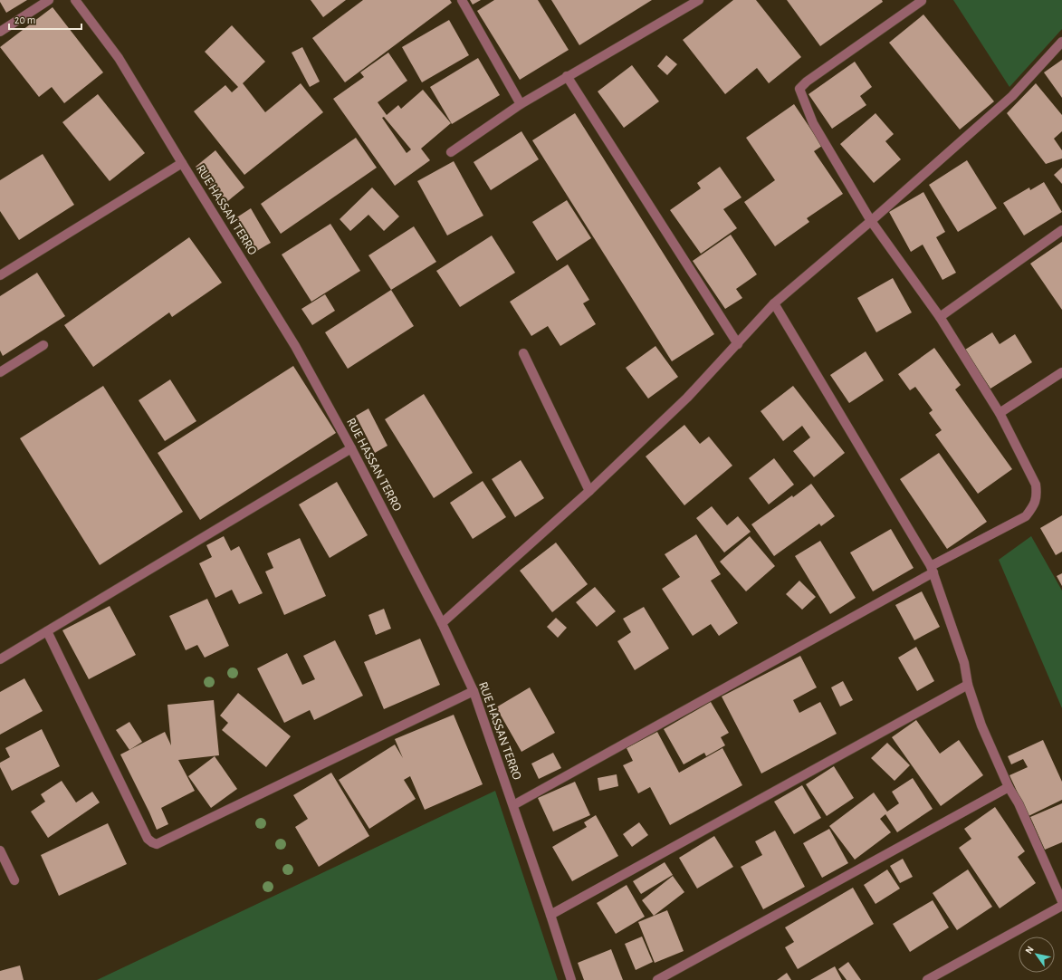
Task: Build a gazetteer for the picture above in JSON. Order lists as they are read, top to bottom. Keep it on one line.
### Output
{"streets":{"street":["RUE HASSAN TERRO"]},"scale_bar":"20 m","north":"top left"}
